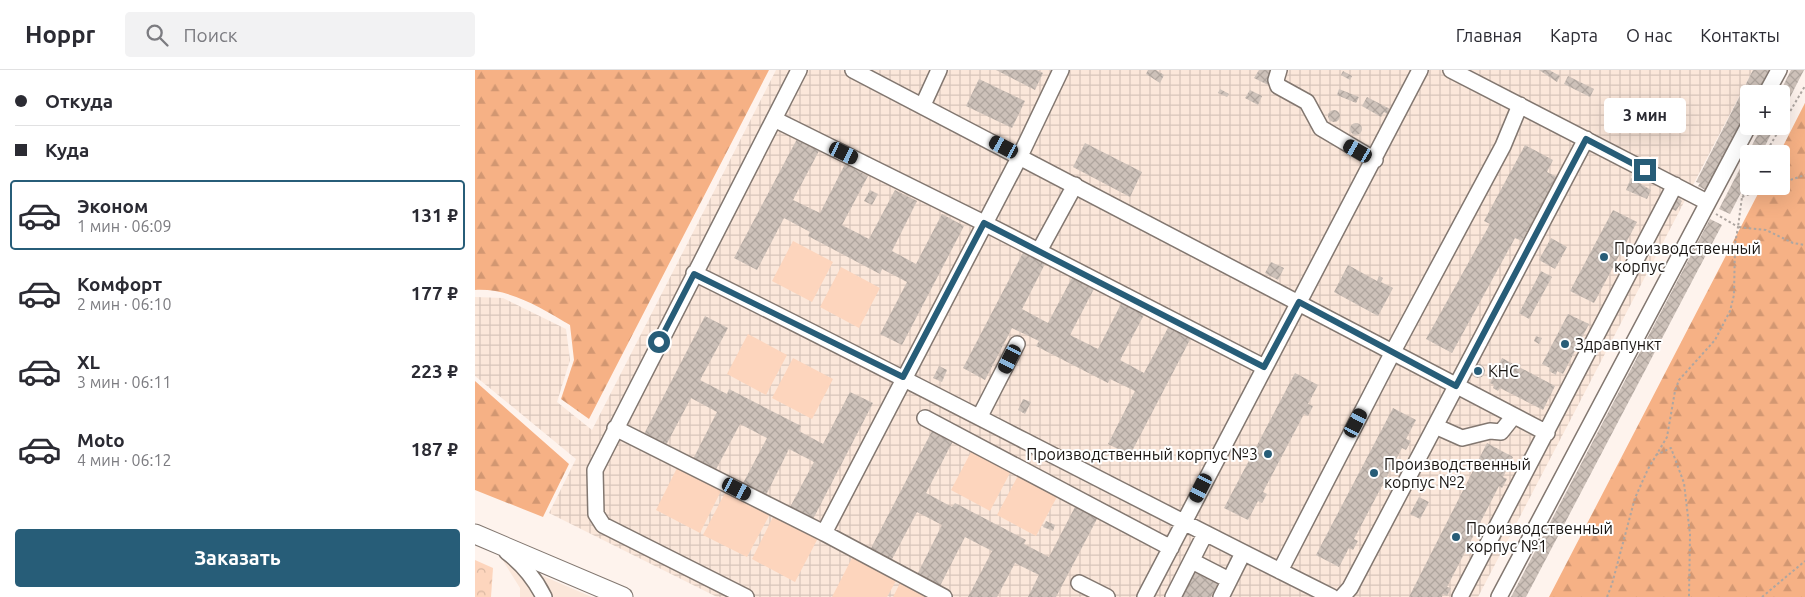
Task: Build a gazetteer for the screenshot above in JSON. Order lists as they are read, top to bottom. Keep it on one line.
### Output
{"places":["Производственный корпус","Здравпункт","КНС","Производственный корпус №3","Производственный корпус №2","Производственный корпус №1"],"page":{"header":"Hoppr","search":"Поиск","nav":["Главная","Карта","О нас","Контакты"],"banner":["Откуда","Куда"],"map_buttons":["+","−"],"bubble":"3 мин","list":[{"name":"Эконом","note":"1 мин · 06:09","value":"131 ₽"},{"name":"Комфорт","note":"2 мин · 06:10","value":"177 ₽"},{"name":"XL","note":"3 мин · 06:11","value":"223 ₽"},{"name":"Moto","note":"4 мин · 06:12","value":"187 ₽"}],"buttons":"Заказать"}}
